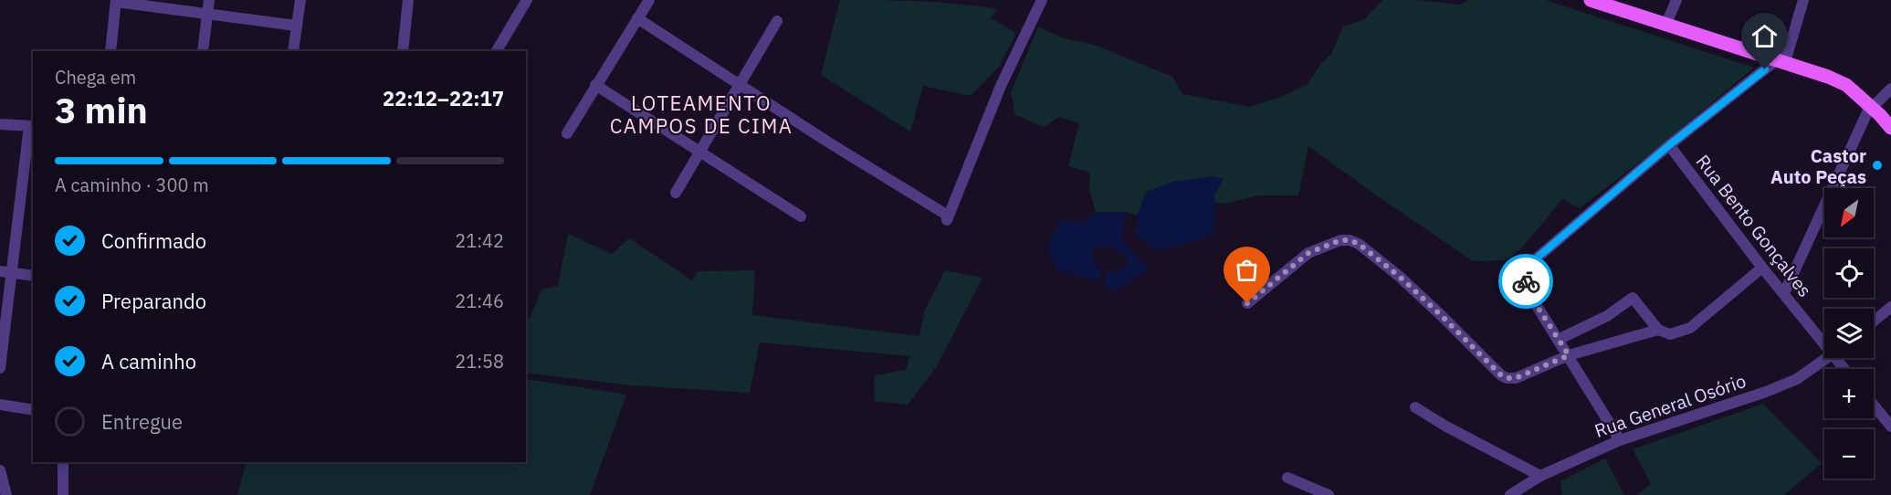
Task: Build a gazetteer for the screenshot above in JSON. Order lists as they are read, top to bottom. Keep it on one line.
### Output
{"streets":{"street":["Rua Bento Gonçalves","Rua General Osório"]},"districts":["LOTEAMENTO CAMPOS DE CIMA"],"places":["Castor Auto Peças"],"north":"bottom left","page":{"heading":["3 min","Chega em","22:12–22:17"],"bar":"A caminho · 300 m","map_buttons":["+","−"],"list":[["Confirmado","21:42"],["Preparando","21:46"],["A caminho","21:58"],"Entregue"]}}
